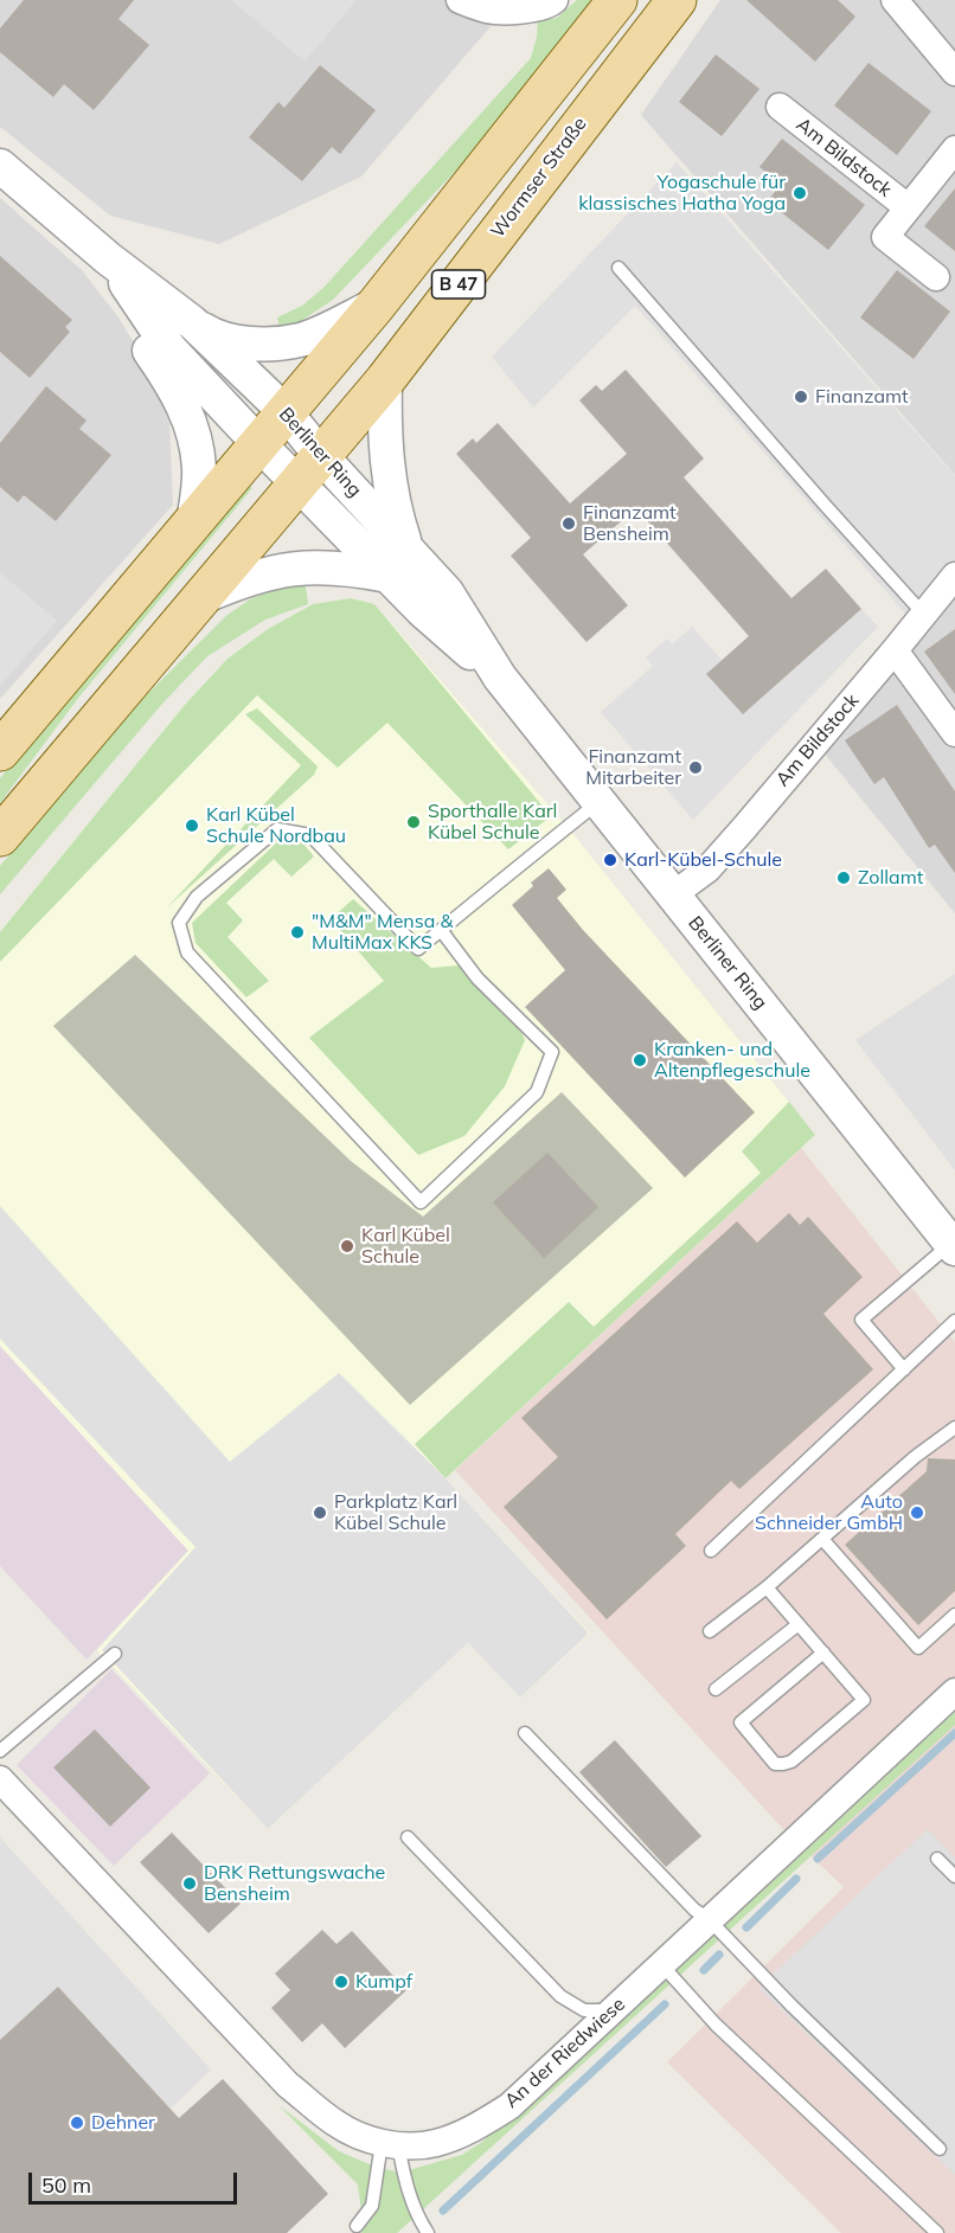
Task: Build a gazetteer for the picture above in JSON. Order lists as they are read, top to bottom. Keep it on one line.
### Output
{"streets":{"main road":["Wormser Straße","B 47"],"street":["Am Bildstock","Berliner Ring","An der Riedwiese"]},"crossings":[["Am Bildstock","Berliner Ring"],["Wormser Straße","B 47"],["Wormser Straße","Berliner Ring"],["B 47","Berliner Ring"]],"places":["Yogaschule für klassisches Hatha Yoga","Finanzamt","Finanzamt Bensheim","Finanzamt Mitarbeiter","Sporthalle Karl Kübel Schule","Karl Kübel Schule Nordbau","Karl-Kübel-Schule","Zollamt","\"M&M\" Mensa & MultiMax KKS","Kranken- und Altenpflegeschule","Karl Kübel Schule","Parkplatz Karl Kübel Schule","Auto Schneider GmbH","DRK Rettungswache Bensheim","Kumpf","Dehner"],"scale_bar":"50 m"}
